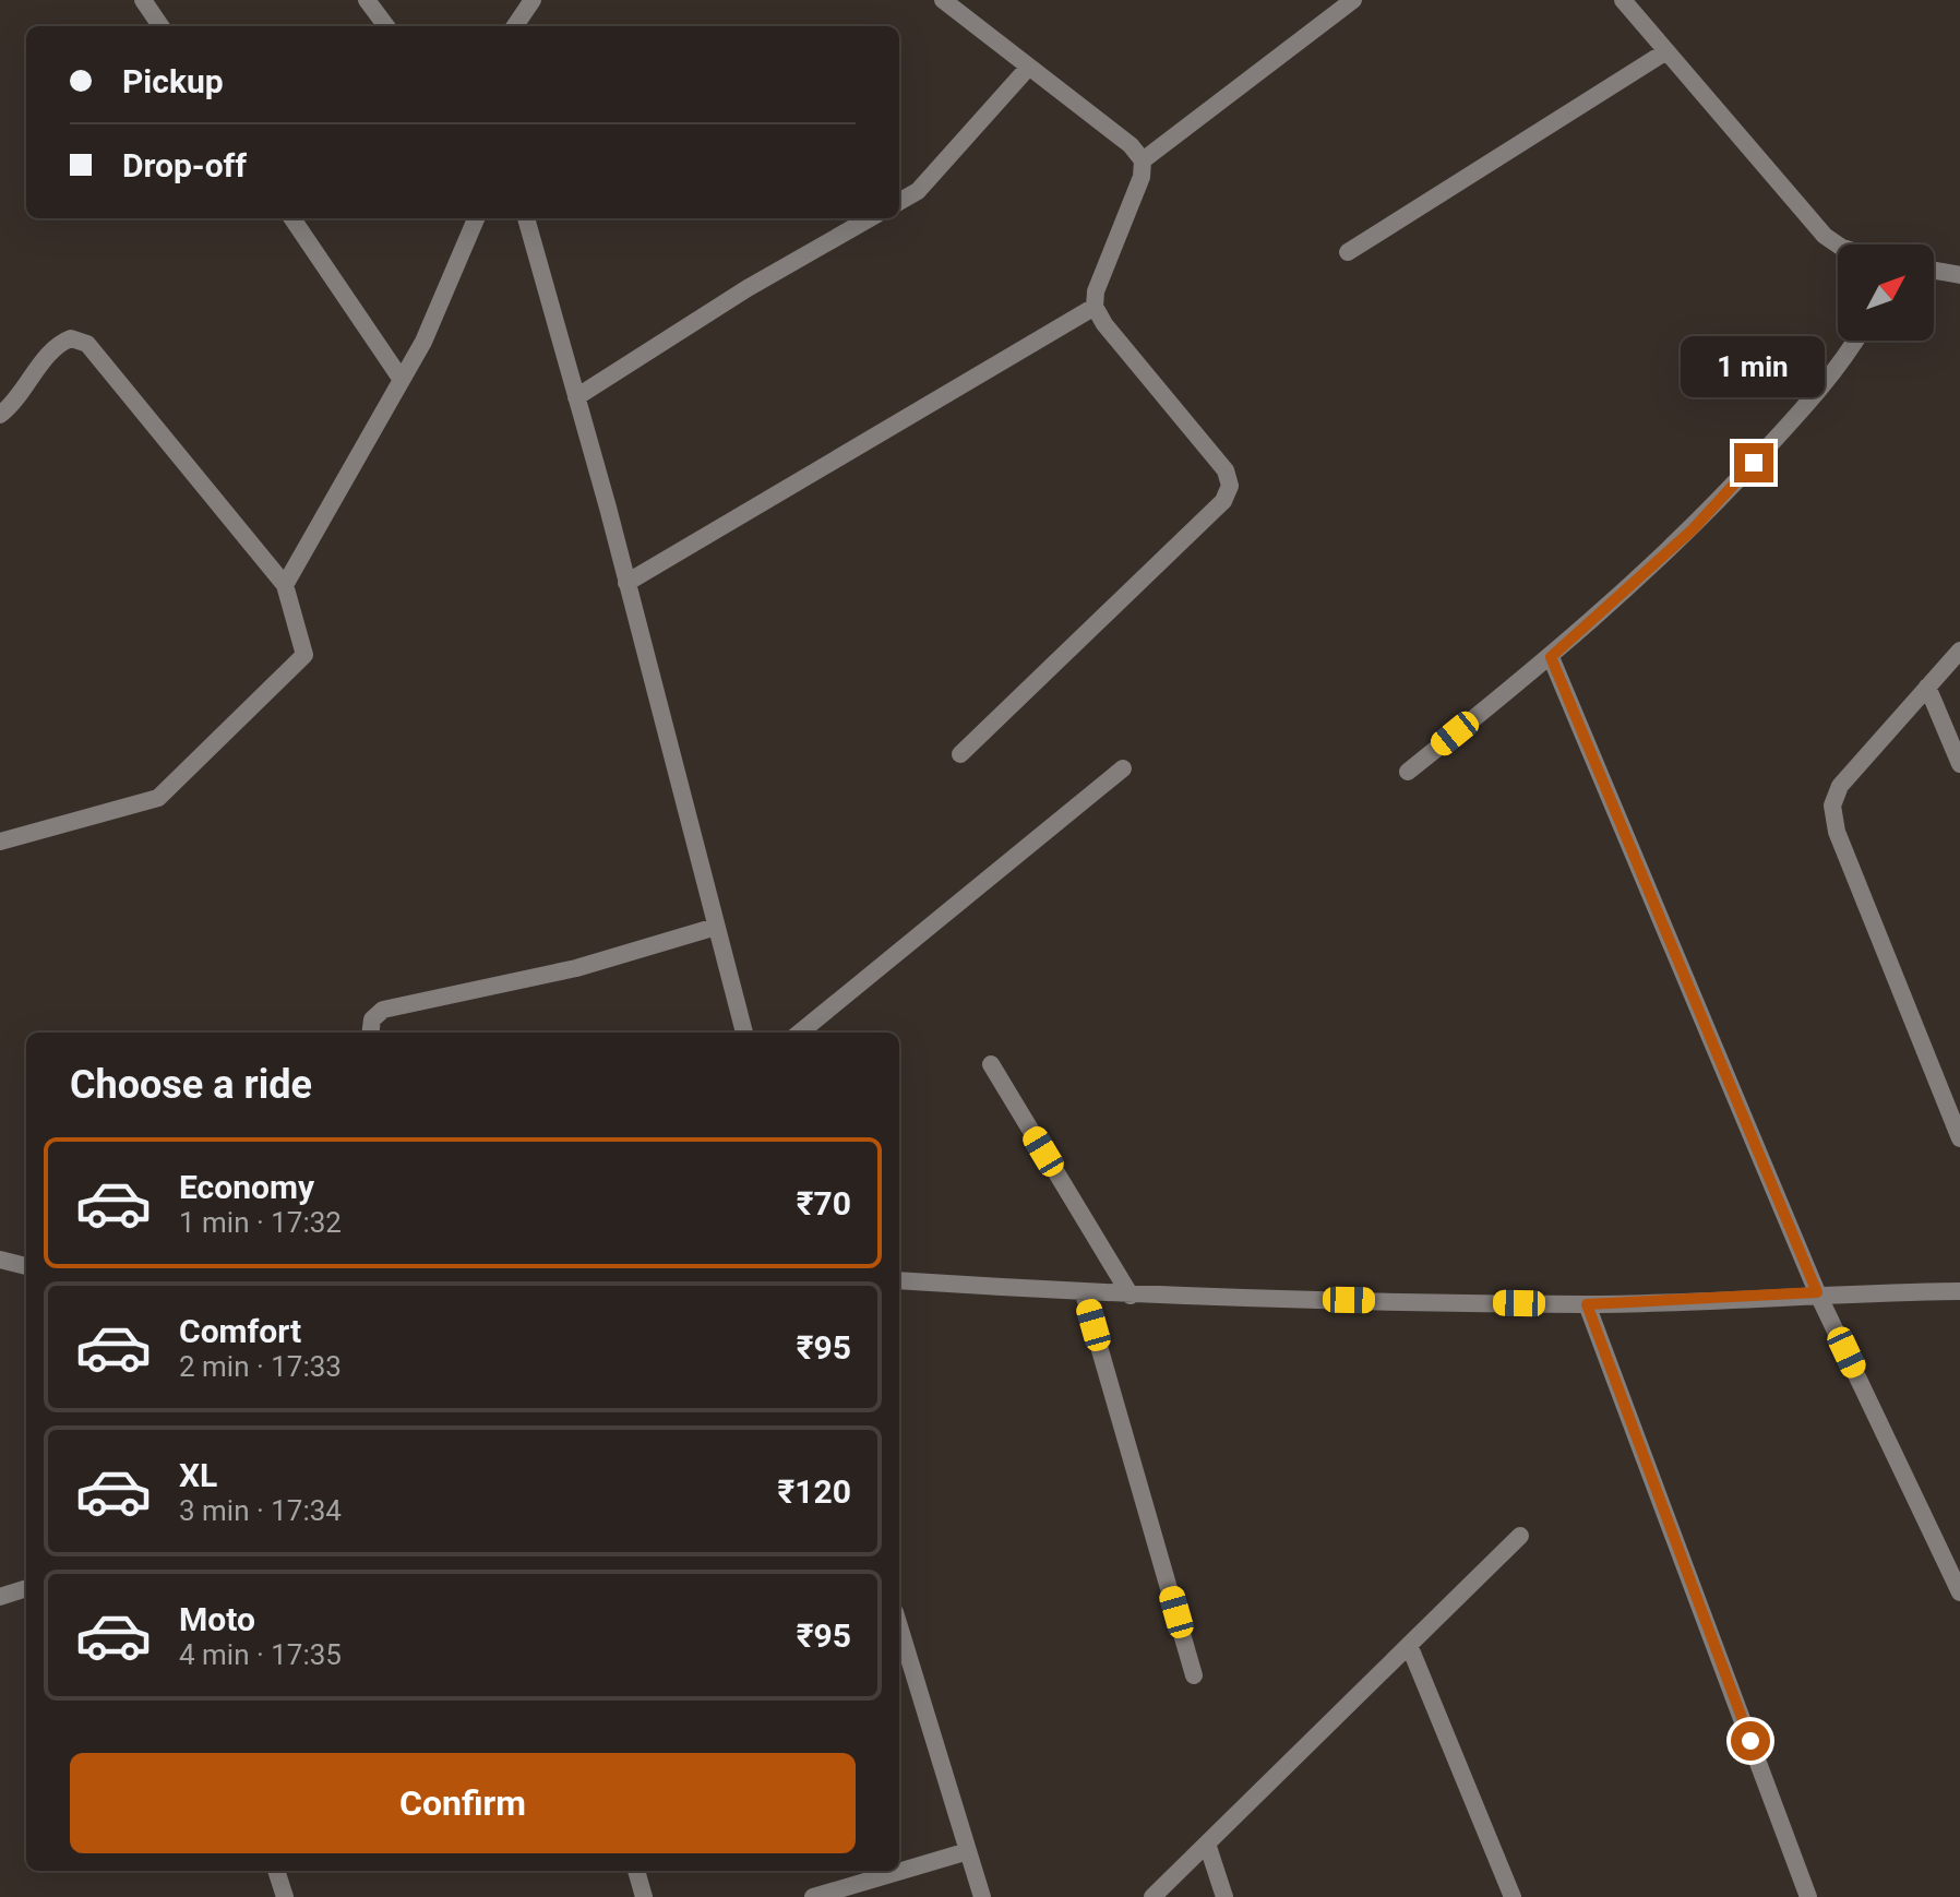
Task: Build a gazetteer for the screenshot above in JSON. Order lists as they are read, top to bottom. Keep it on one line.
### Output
{"north":"top right","page":{"banner":["Pickup","Drop-off"],"bubble":"1 min","heading":"Choose a ride","list":[{"name":"Economy","note":"1 min · 17:32","value":"₹70"},{"name":"Comfort","note":"2 min · 17:33","value":"₹95"},{"name":"XL","note":"3 min · 17:34","value":"₹120"},{"name":"Moto","note":"4 min · 17:35","value":"₹95"}],"buttons":"Confirm"}}
